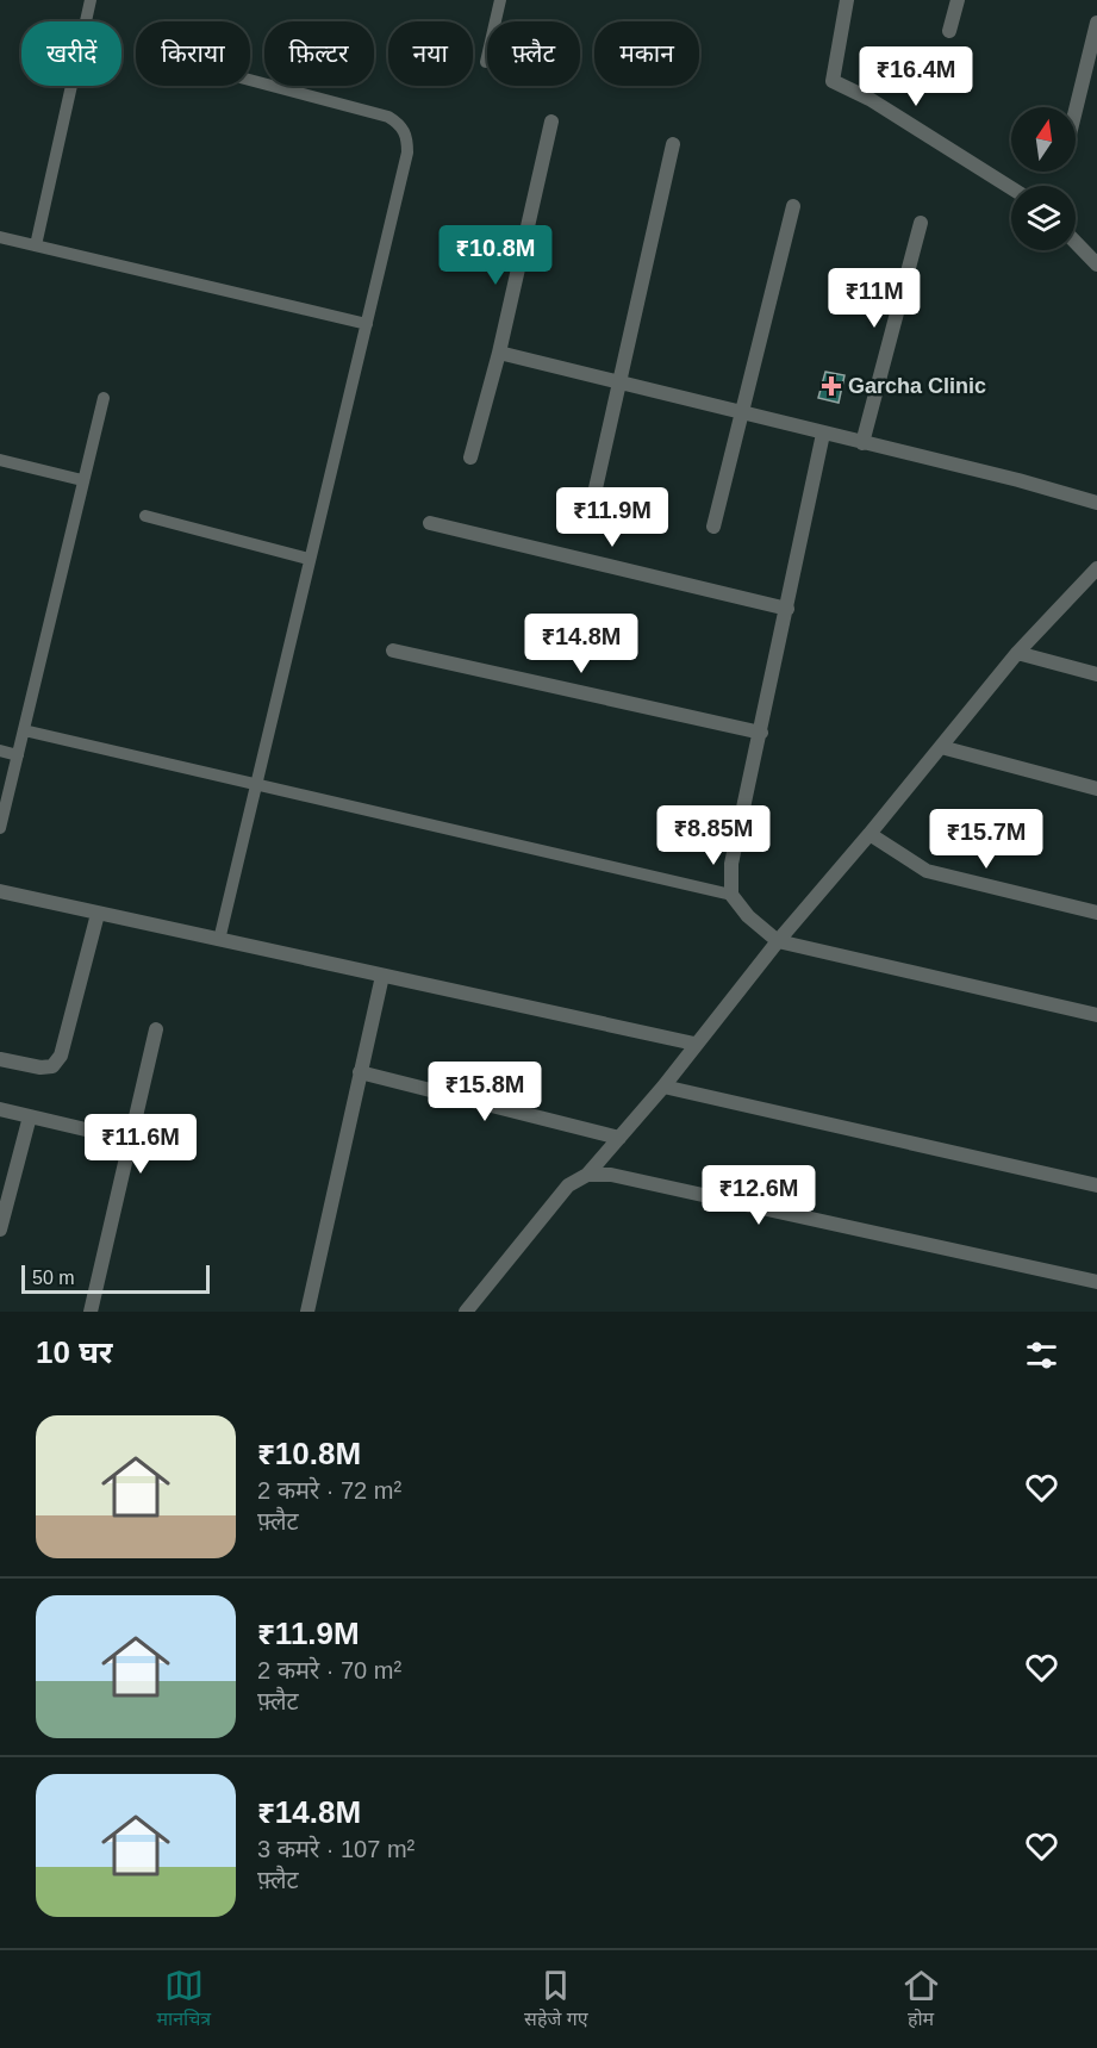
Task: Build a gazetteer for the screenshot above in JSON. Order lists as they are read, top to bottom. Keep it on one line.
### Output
{"places":{"health":["Garcha Clinic"]},"scale_bar":"50 m","north":"top","page":{"chip":["खरीदें","किराया","फ़िल्टर","नया","फ़्लैट","मकान"],"price":["₹16.4M","₹10.8M","₹11M","₹11.9M","₹14.8M","₹8.85M","₹15.7M","₹15.8M","₹11.6M","₹12.6M"],"scale":"50 m","heading":"10 घर","list":[{"name":"₹10.8M","note":"2 कमरे · 72 m² · फ़्लैट"},{"name":"₹11.9M","note":"2 कमरे · 70 m² · फ़्लैट"},{"name":"₹14.8M","note":"3 कमरे · 107 m² · फ़्लैट"}],"tabs":["मानचित्र","सहेजे गए","होम"]}}
